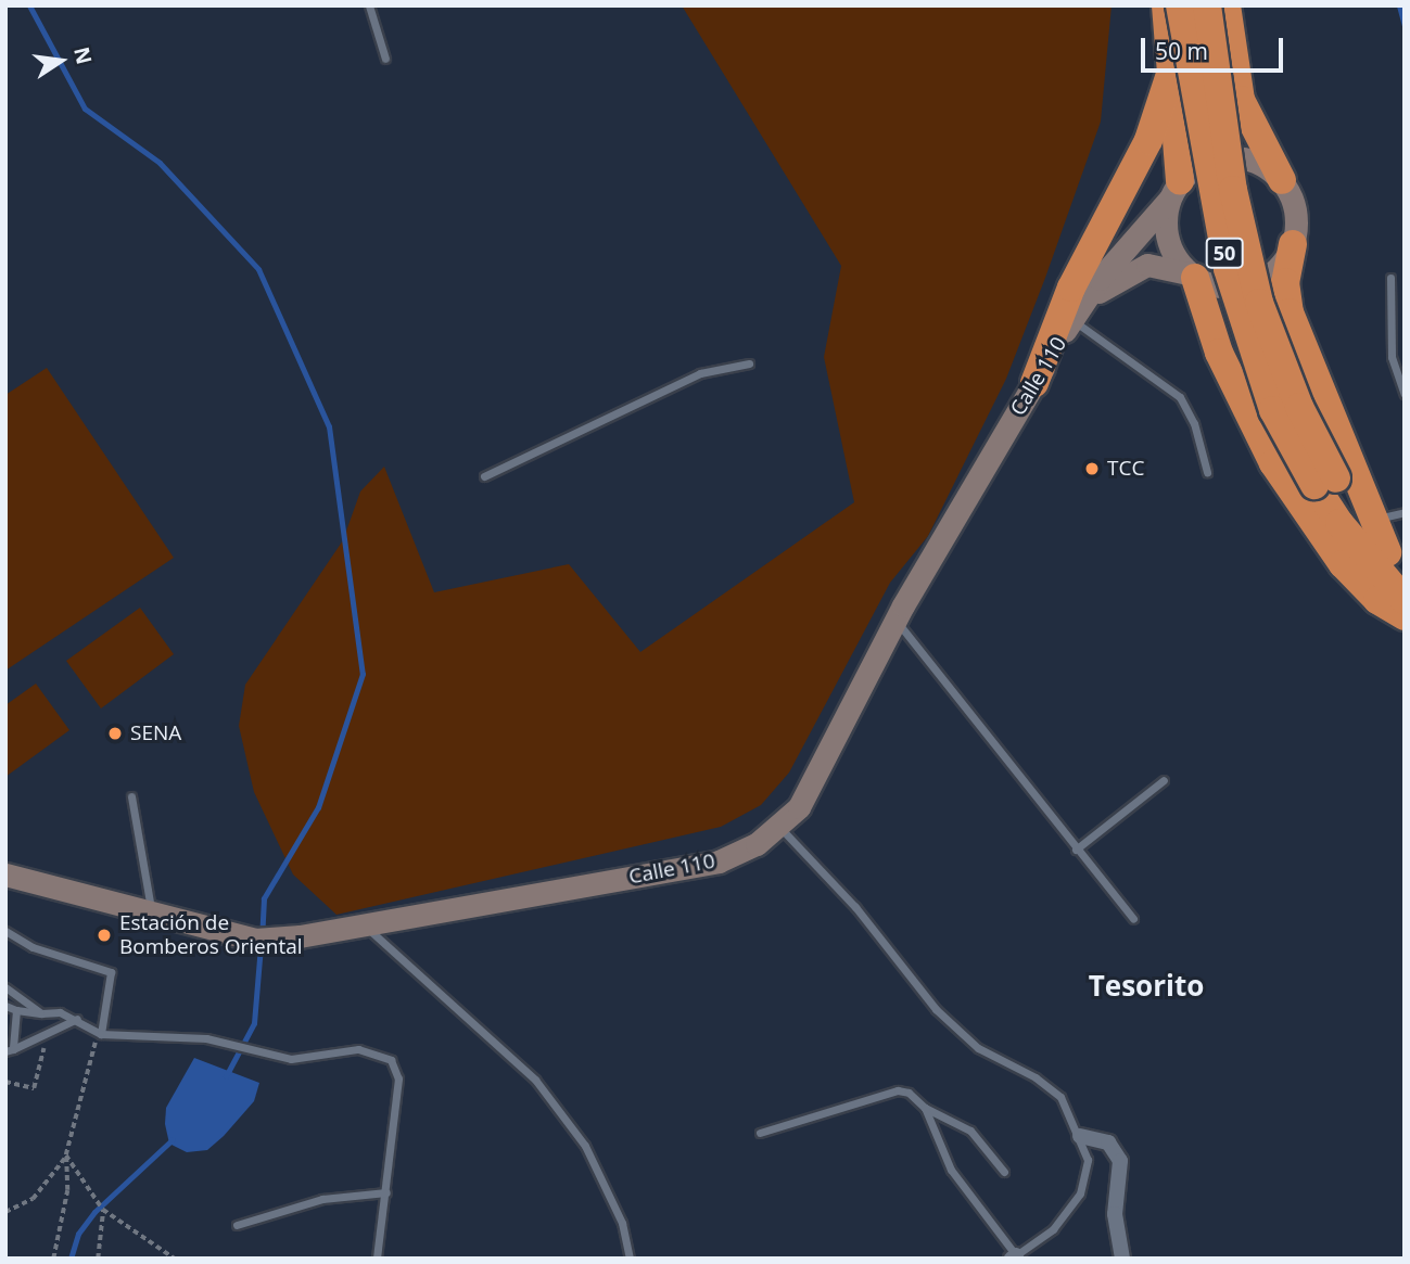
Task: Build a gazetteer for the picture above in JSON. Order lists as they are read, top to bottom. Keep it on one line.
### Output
{"streets":{"highway":["50"],"main road":["Calle 110"]},"districts":["Tesorito"],"places":["TCC","SENA","Estación de Bomberos Oriental"],"scale_bar":"50 m","north":"right"}
